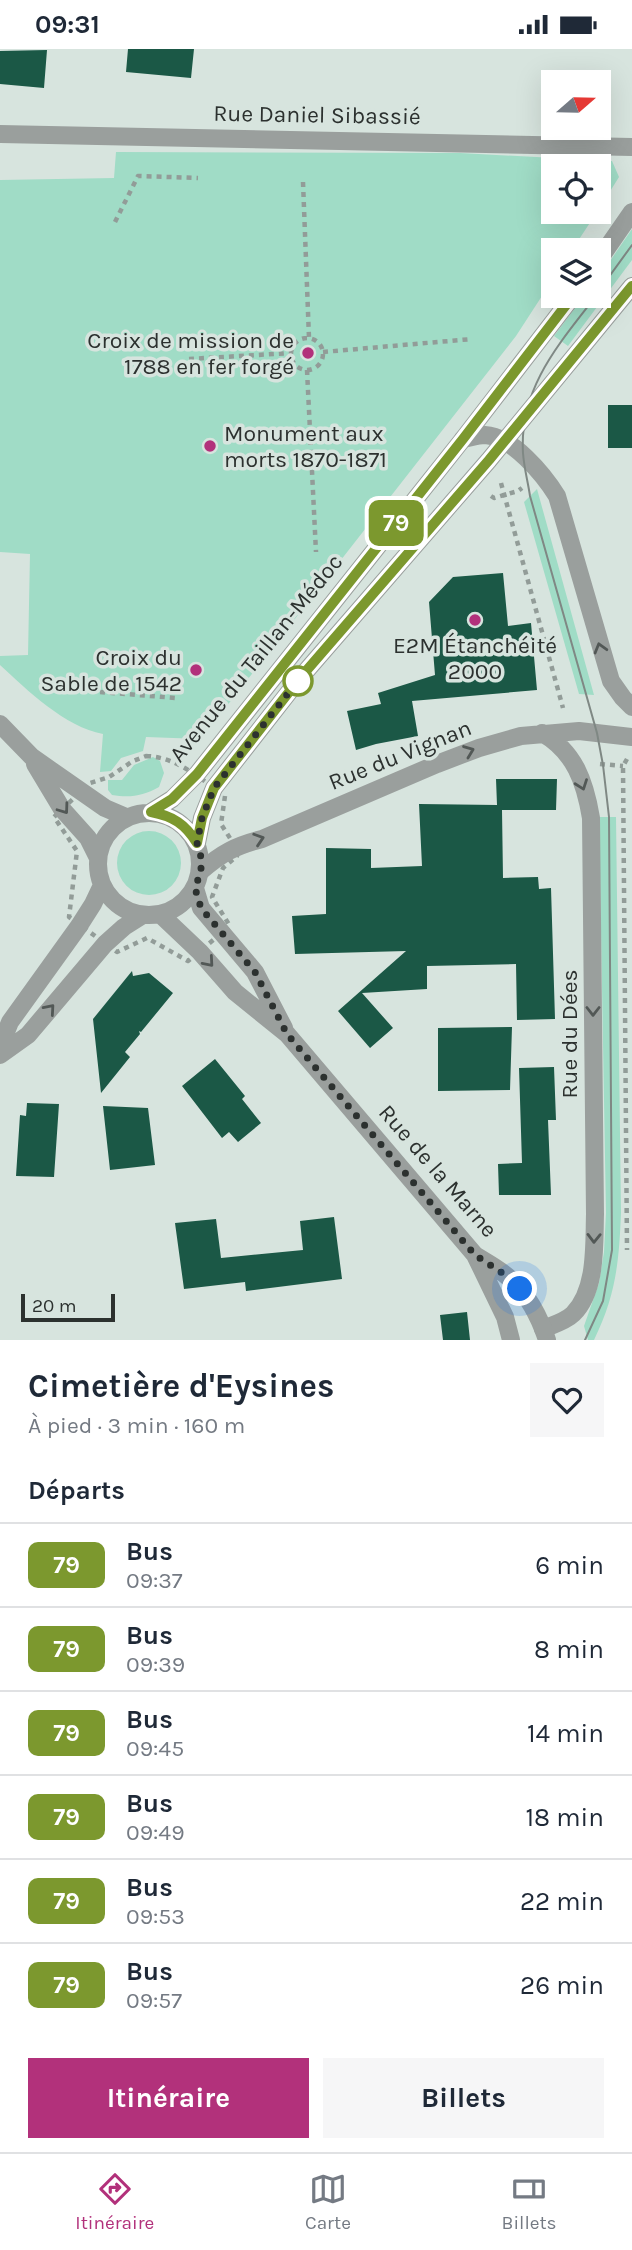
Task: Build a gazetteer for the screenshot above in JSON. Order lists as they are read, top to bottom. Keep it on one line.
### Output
{"streets":{"street":["Rue Daniel Sibassié","Avenue du Taillan-Médoc","Rue du Vignan","Rue du Dées","Rue de la Marne"]},"crossings":[["Avenue du Taillan-Médoc","Rue du Vignan"],["Avenue du Taillan-Médoc","Rue de la Marne"],["Rue du Vignan","Rue du Dées"],["Rue du Vignan","Rue de la Marne"],["Rue du Dées","Rue de la Marne"]],"one_way":["Rue du Vignan","Rue du Dées"],"places":["Croix de mission de 1788 en fer forgé","Monument aux morts 1870-1871","E2M Étanchéité 2000","Croix du Sable de 1542"],"lines":["bus line 79"],"scale_bar":"20 m","north":"right","page":{"status":"09:31","on_map":"79","scale":"20 m","heading":[["Cimetière d'Eysines","À pied · 3 min · 160 m"],"Départs"],"list":[{"mark":"79","name":"Bus","note":"09:37","value":"6 min"},{"mark":"79","name":"Bus","note":"09:39","value":"8 min"},{"mark":"79","name":"Bus","note":"09:45","value":"14 min"},{"mark":"79","name":"Bus","note":"09:49","value":"18 min"},{"mark":"79","name":"Bus","note":"09:53","value":"22 min"},{"mark":"79","name":"Bus","note":"09:57","value":"26 min"}],"buttons":["Itinéraire","Billets"],"tabs":["Itinéraire","Carte","Billets"]}}
